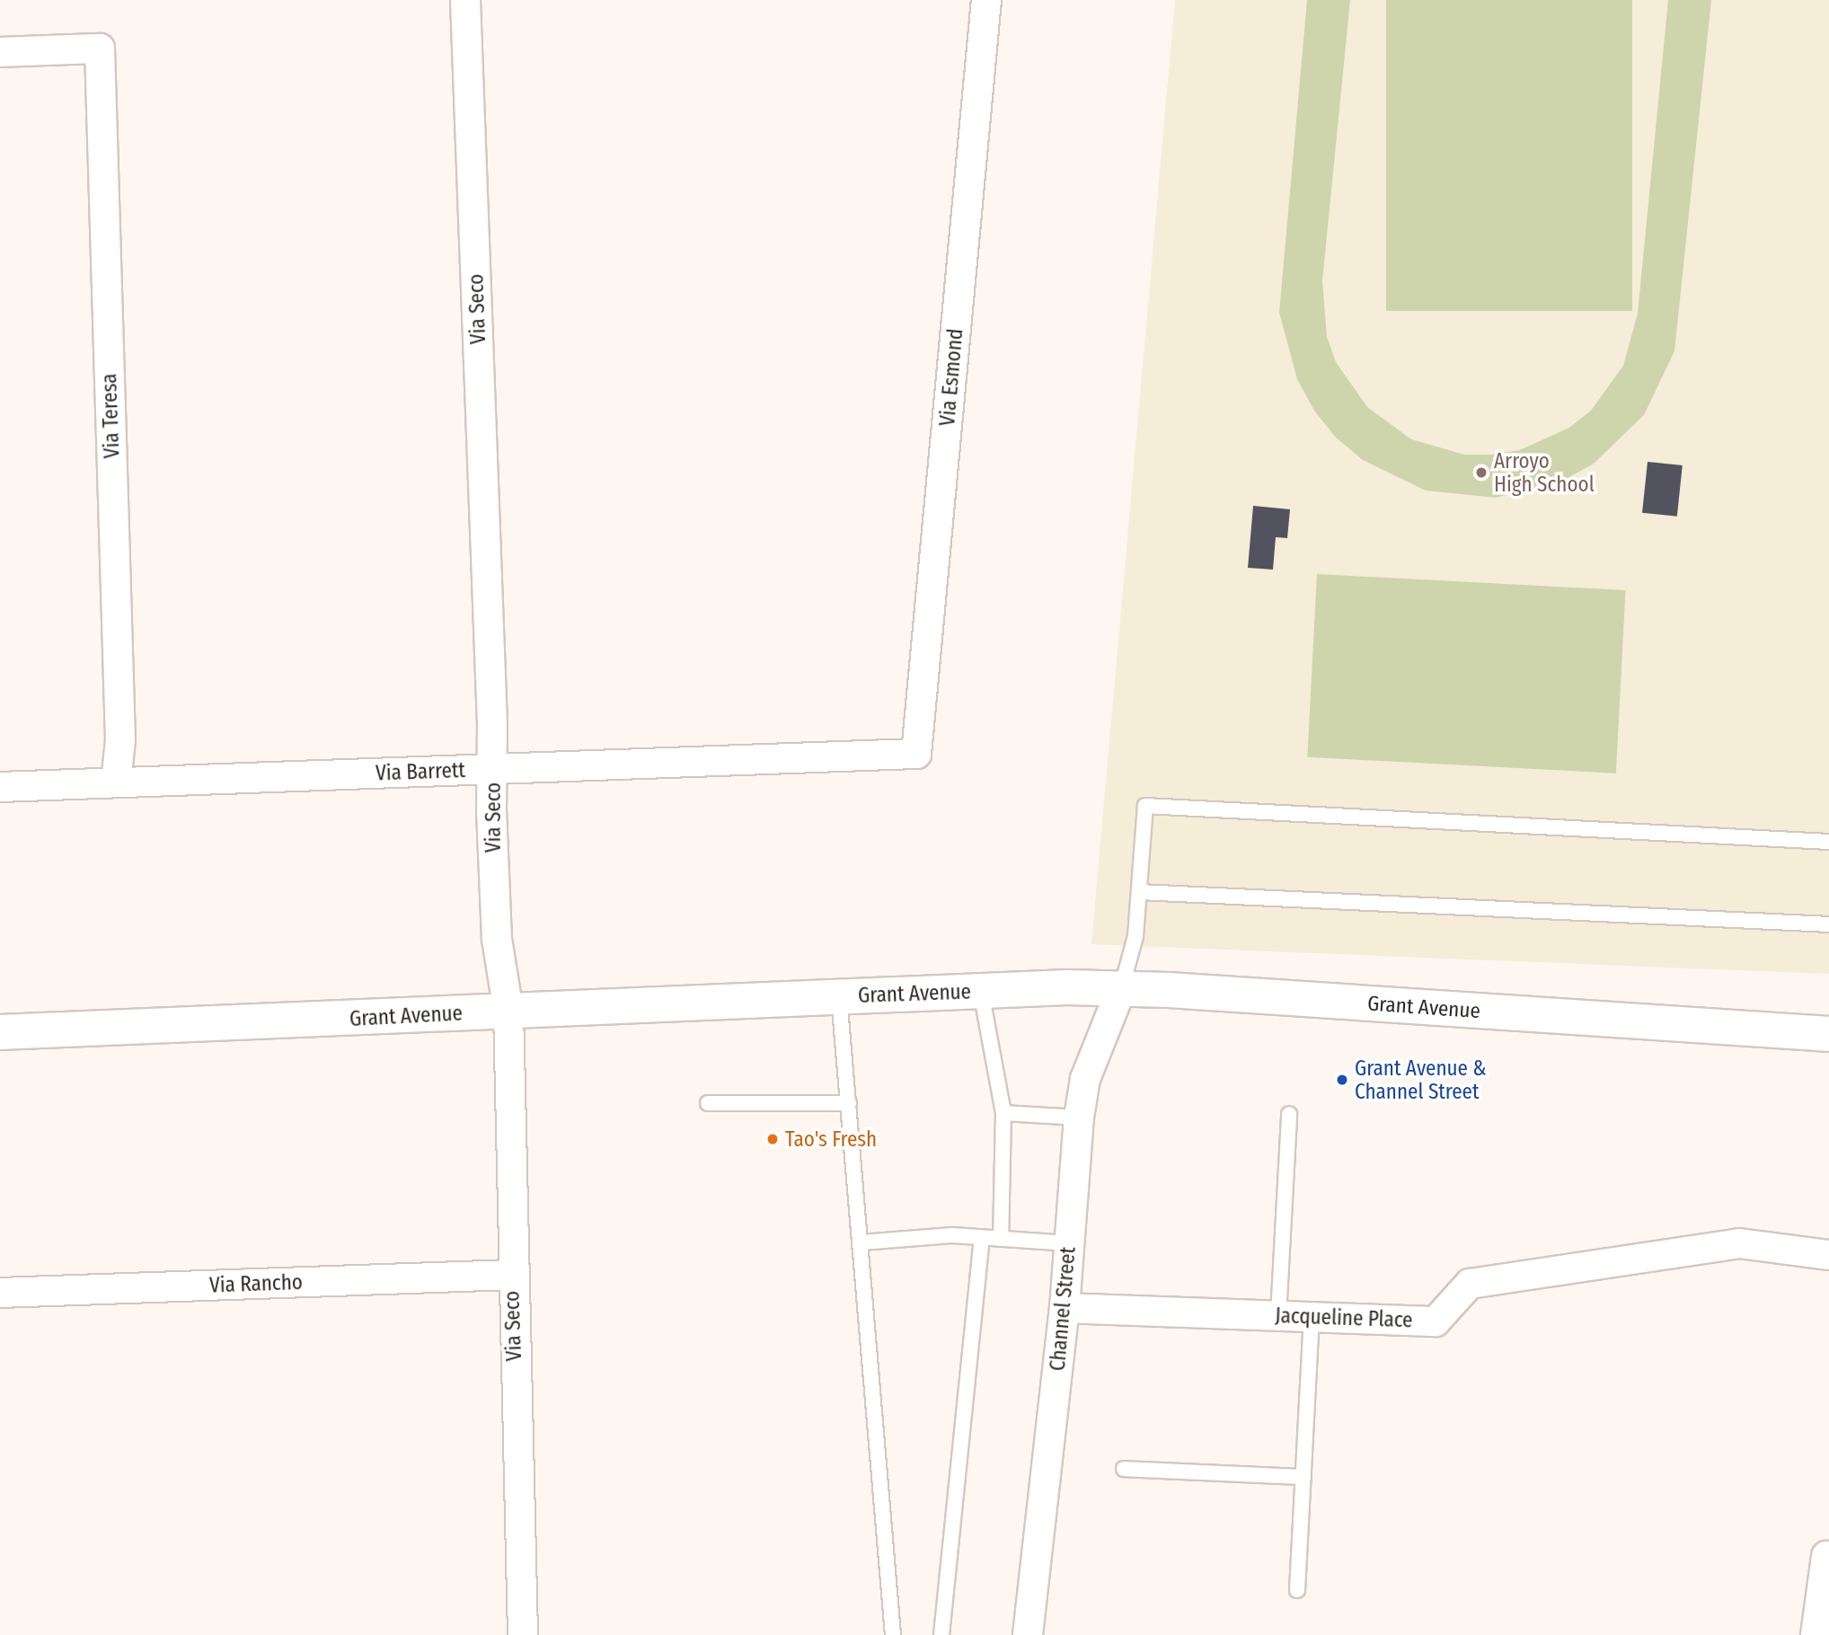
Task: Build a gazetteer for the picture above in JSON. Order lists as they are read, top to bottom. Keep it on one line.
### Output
{"streets":{"main road":["Grant Avenue"],"street":["Via Seco","Via Esmond","Via Teresa","Via Barrett","Via Rancho","Channel Street","Jacqueline Place"]},"crossings":[["Via Seco","Via Barrett"],["Via Seco","Grant Avenue"],["Via Seco","Via Rancho"],["Via Esmond","Via Barrett"],["Via Teresa","Via Barrett"],["Grant Avenue","Channel Street"],["Channel Street","Jacqueline Place"]],"places":["Arroyo High School","Grant Avenue & Channel Street","Tao's Fresh"]}
